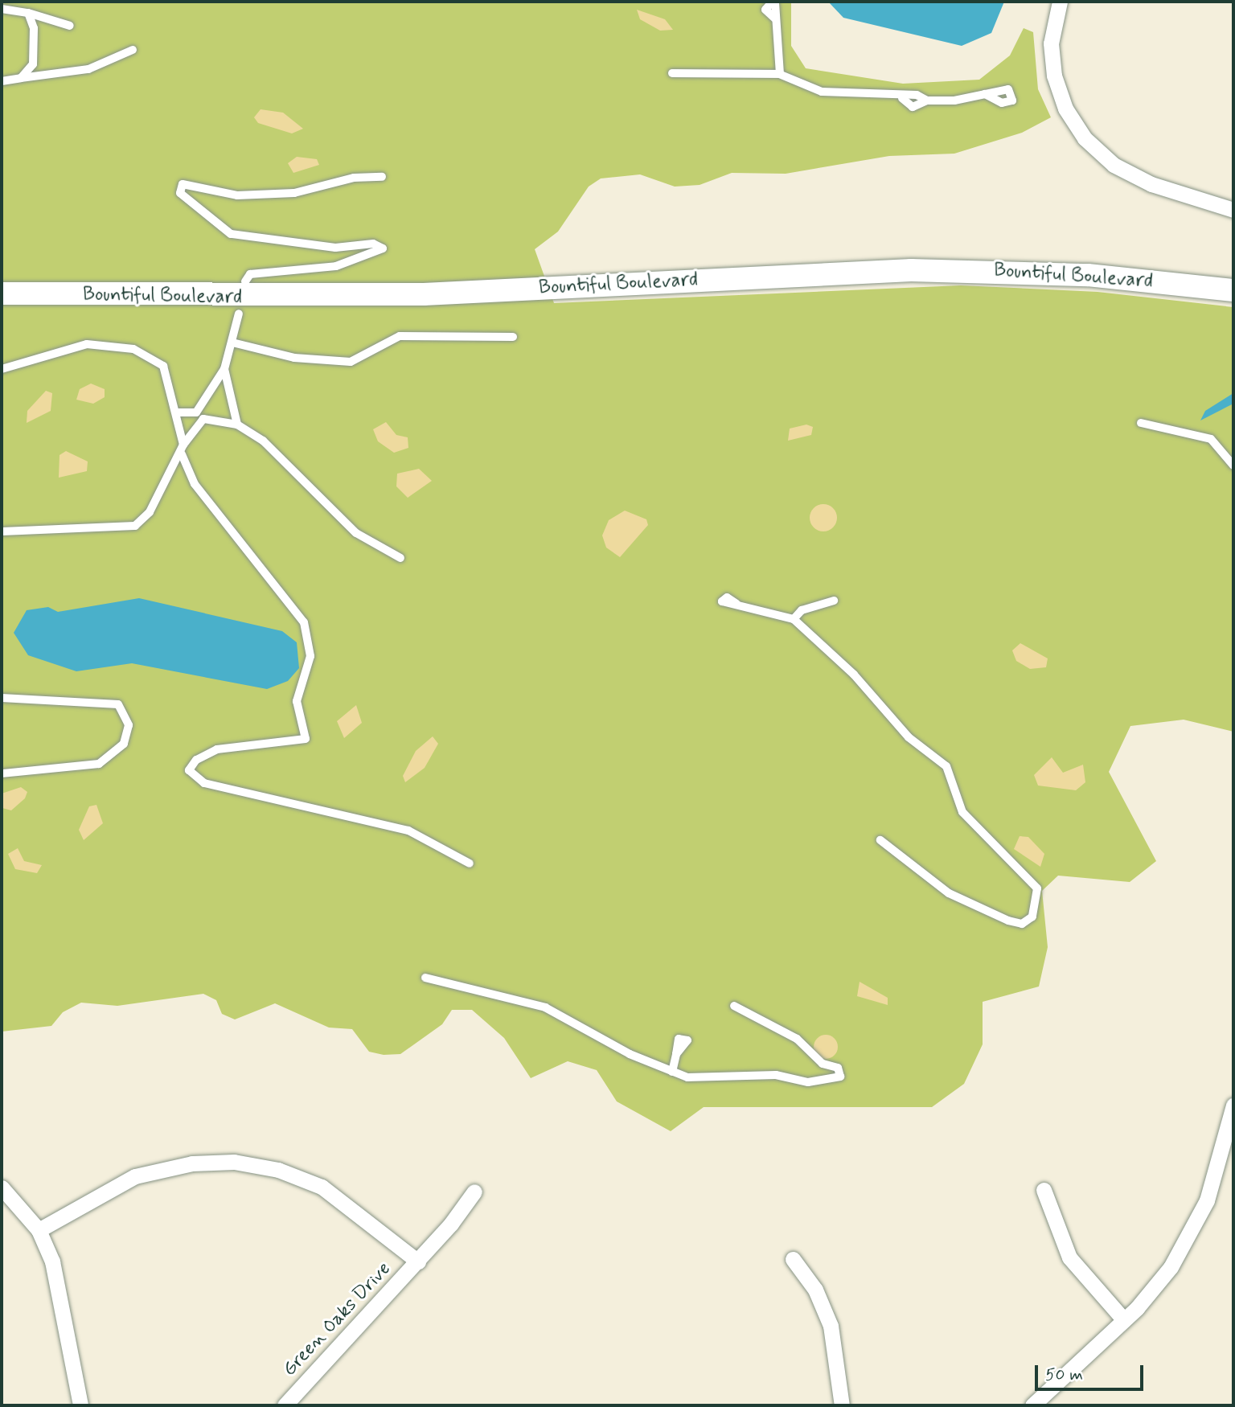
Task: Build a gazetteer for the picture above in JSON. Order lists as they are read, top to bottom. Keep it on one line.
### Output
{"streets":{"main road":["Bountiful Boulevard"],"street":["Green Oaks Drive"]},"scale_bar":"50 m"}
